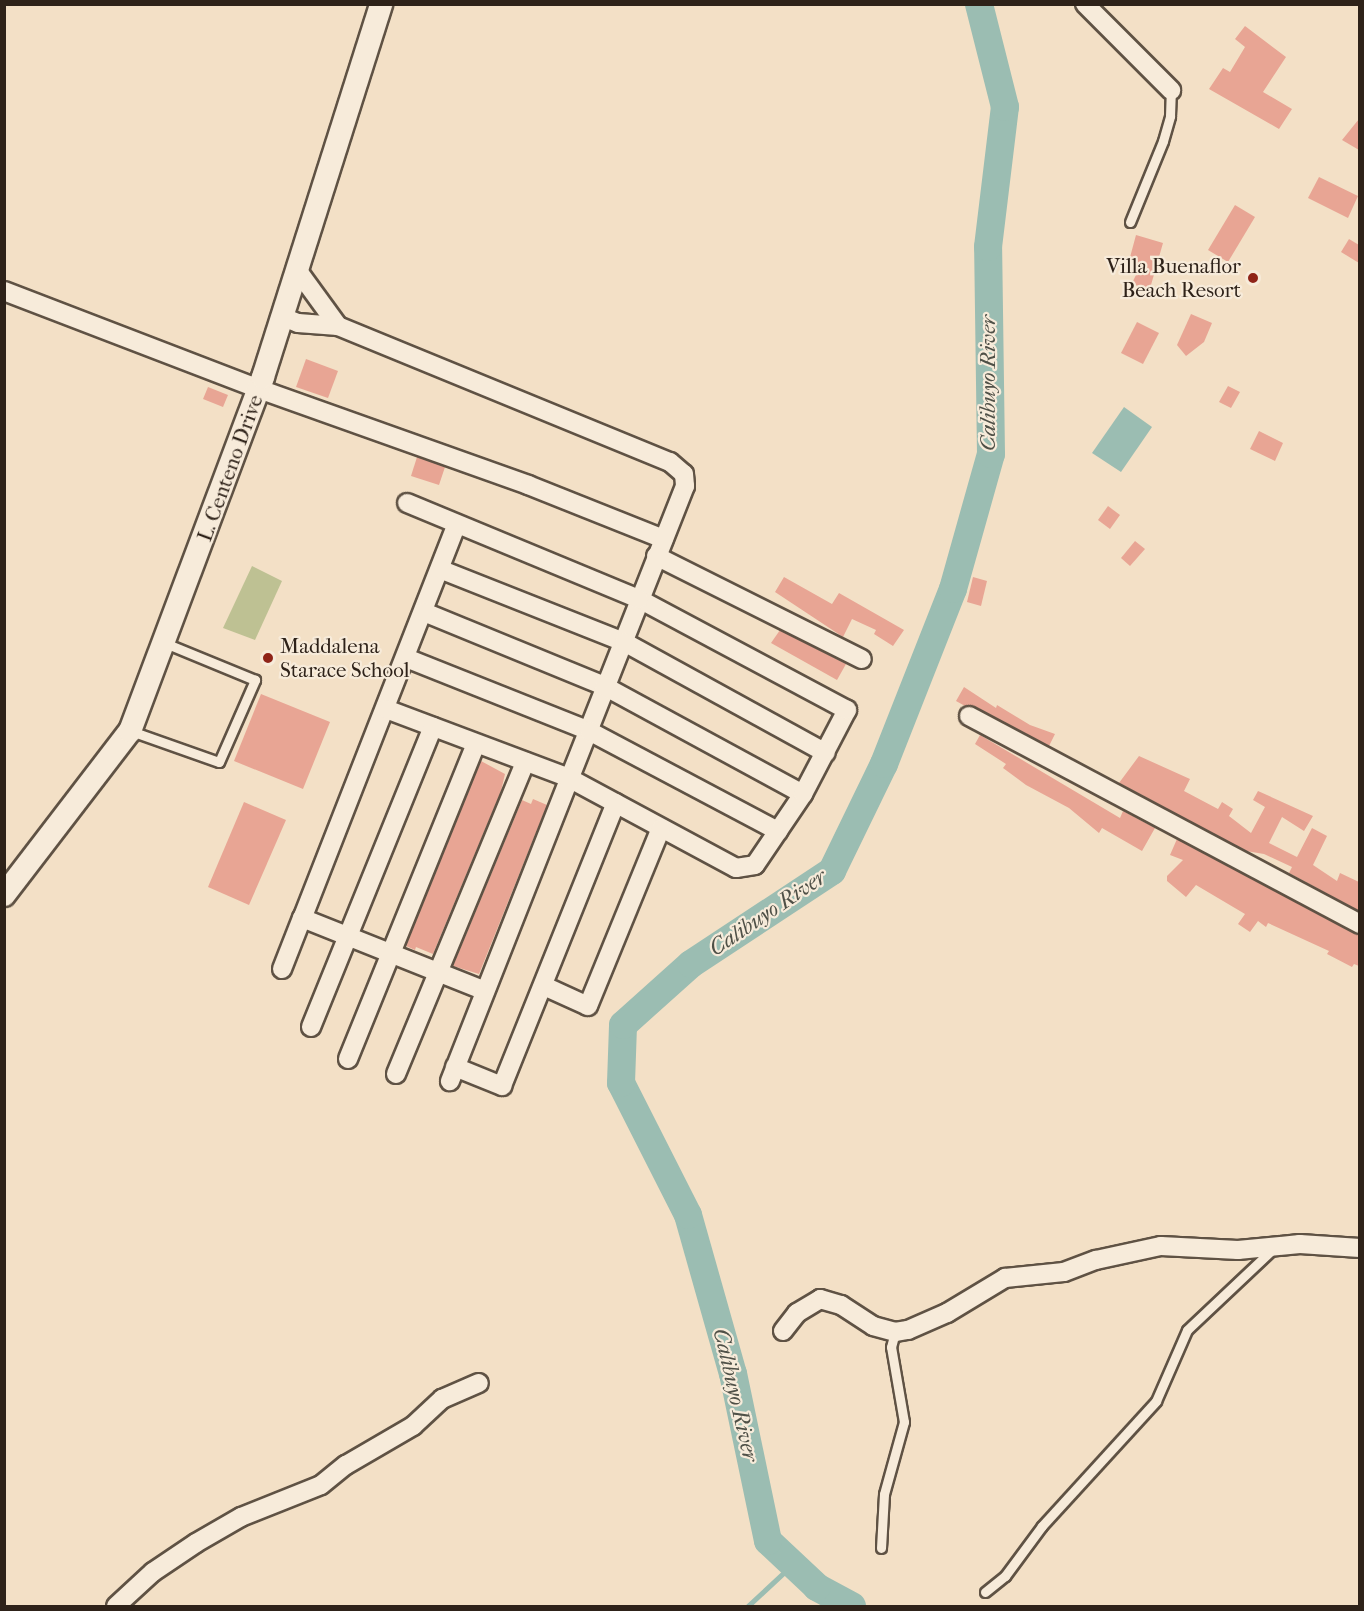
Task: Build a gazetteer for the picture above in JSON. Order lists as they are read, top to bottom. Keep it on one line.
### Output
{"streets":{"street":["L. Centeno Drive"]},"water":["Calibuyo River"],"places":["Villa Buenaflor Beach Resort","Maddalena Starace School"]}
